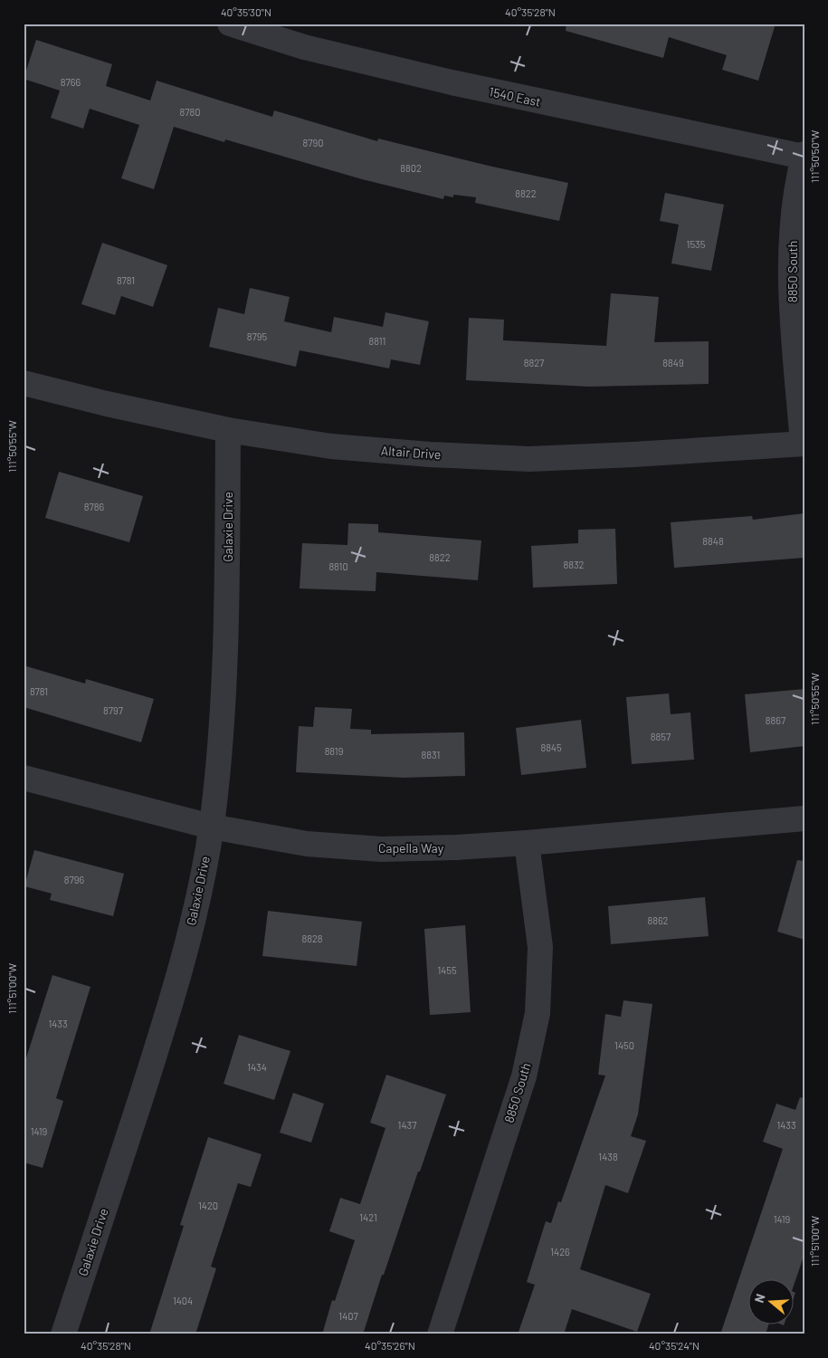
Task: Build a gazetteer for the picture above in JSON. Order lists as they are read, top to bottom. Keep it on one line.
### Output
{"streets":{"street":["1540 East","8850 South","Altair Drive","Galaxie Drive","Capella Way"]},"crossings":[["1540 East","8850 South"],["8850 South","Altair Drive"],["8850 South","Capella Way"],["Altair Drive","Galaxie Drive"],["Galaxie Drive","Capella Way"]],"house_numbers":["8766","8780","8790","8802","8822","1535","8781","8795","8811","8827","8849","8786","8848","8822","8832","8810","8781","8797","8867","8857","8845","8819","8831","8796","8862","8828","1455","1433","1450","1434","1437","1433","1419","1438","1420","1421","1419","1426","1404","1407"],"north":"left","coordinates":["40°35'30\"N","40°35'28\"N","111°50'50\"W","111°50'55\"W","111°51'00\"W","40°35'26\"N","40°35'24\"N"]}
